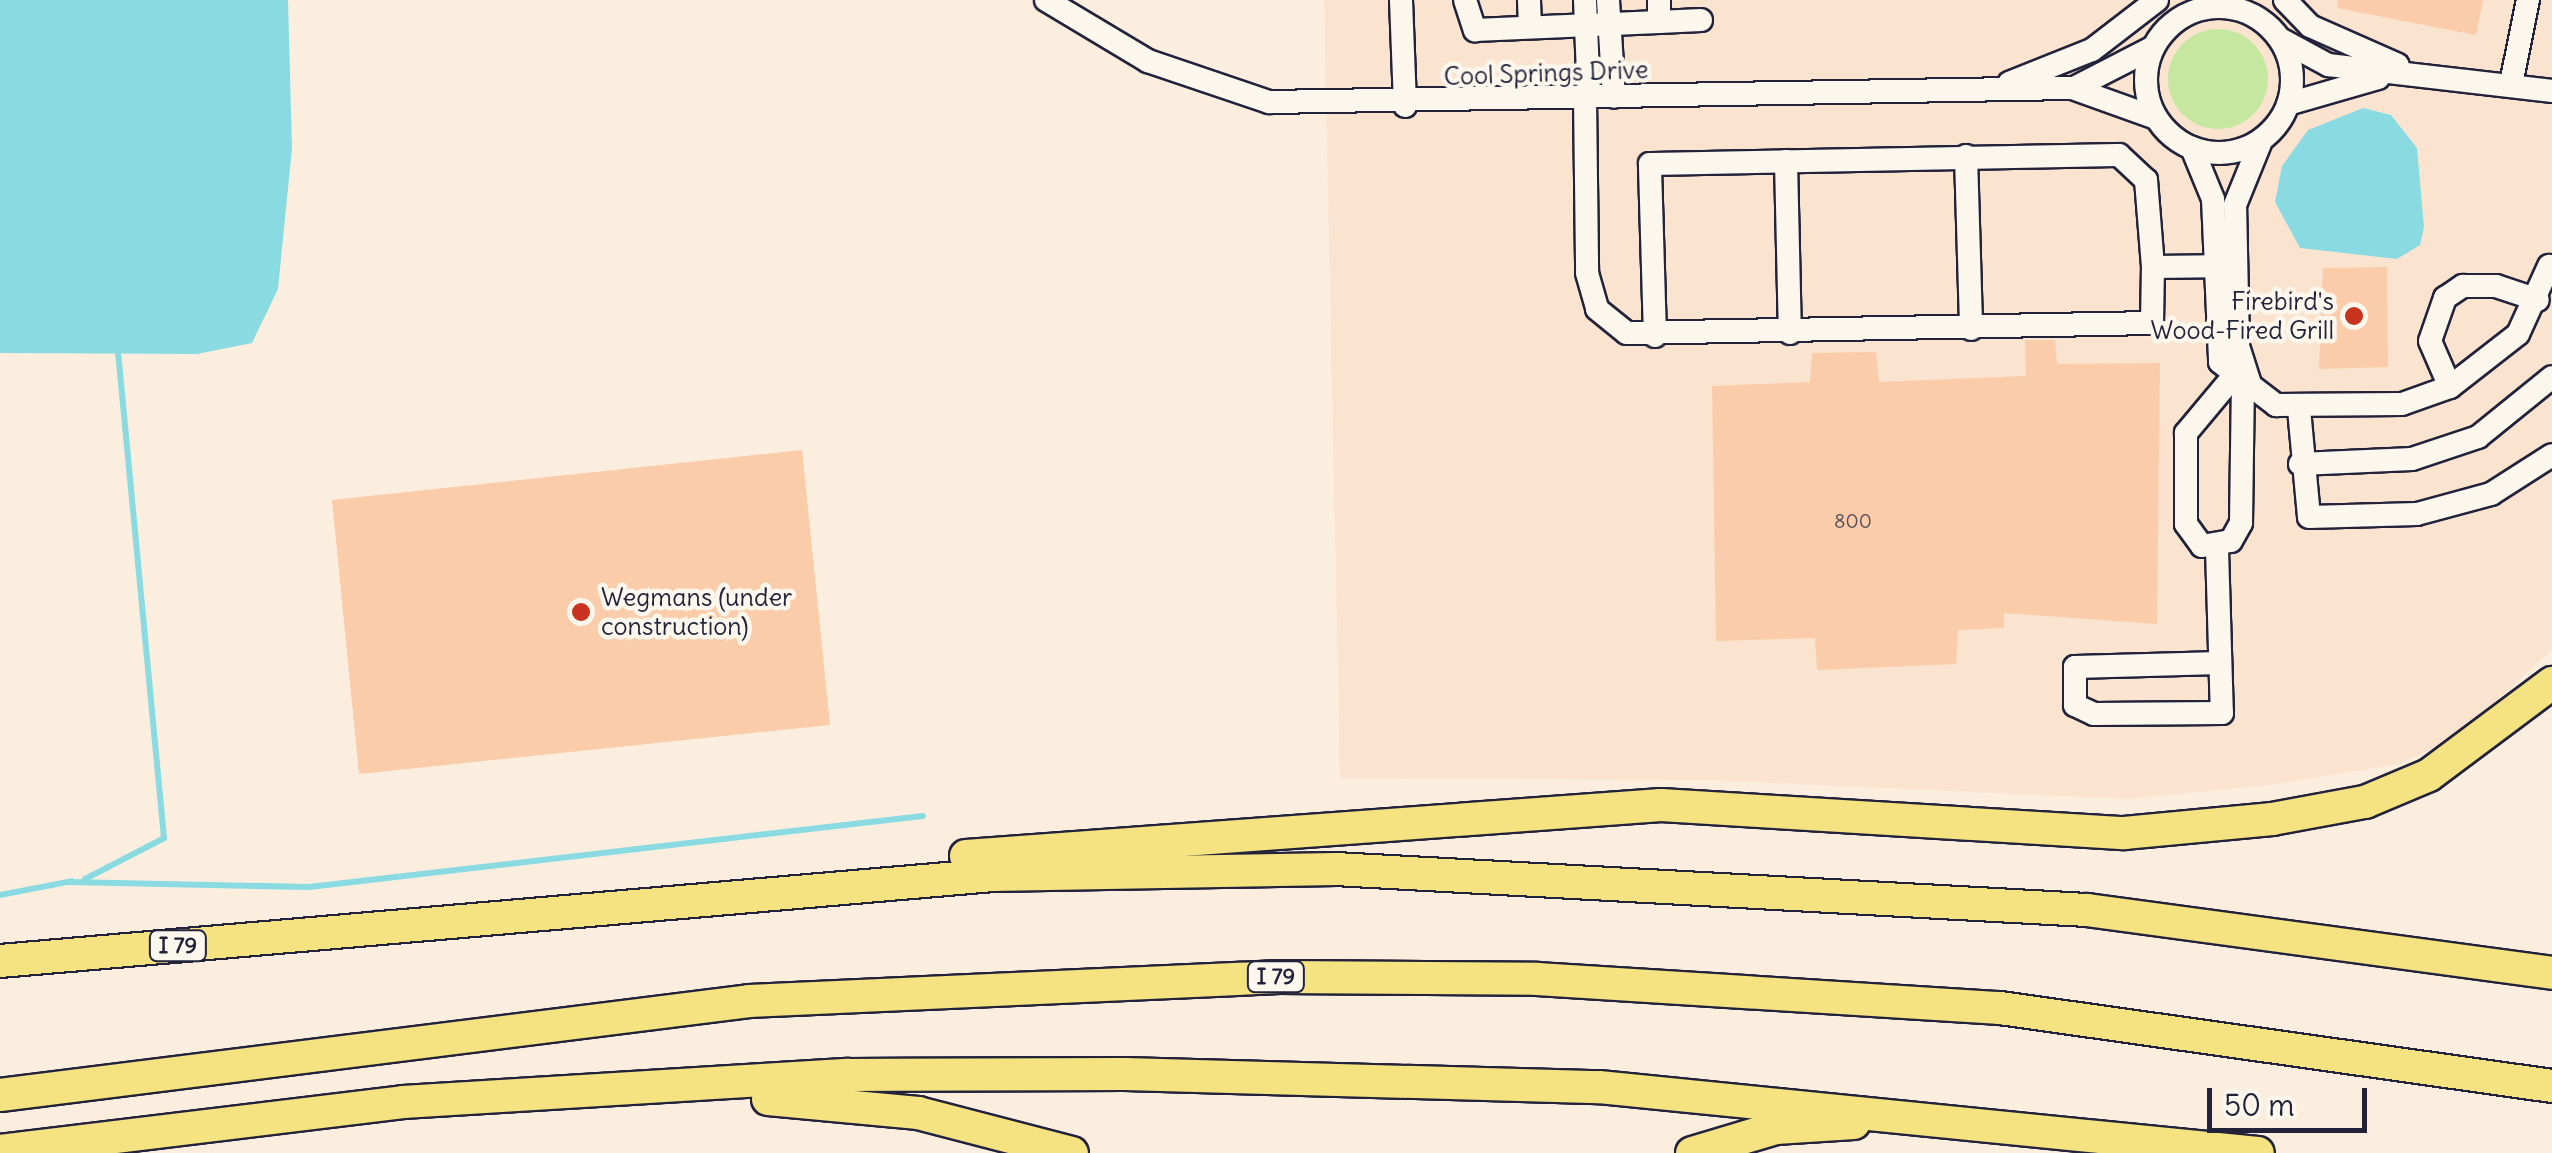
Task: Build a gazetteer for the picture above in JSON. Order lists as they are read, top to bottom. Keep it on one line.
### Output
{"streets":{"highway":["I 79"],"street":["Cool Springs Drive"]},"places":["Firebird's Wood-Fired Grill","Wegmans (under construction)"],"house_numbers":["800"],"scale_bar":"50 m"}
